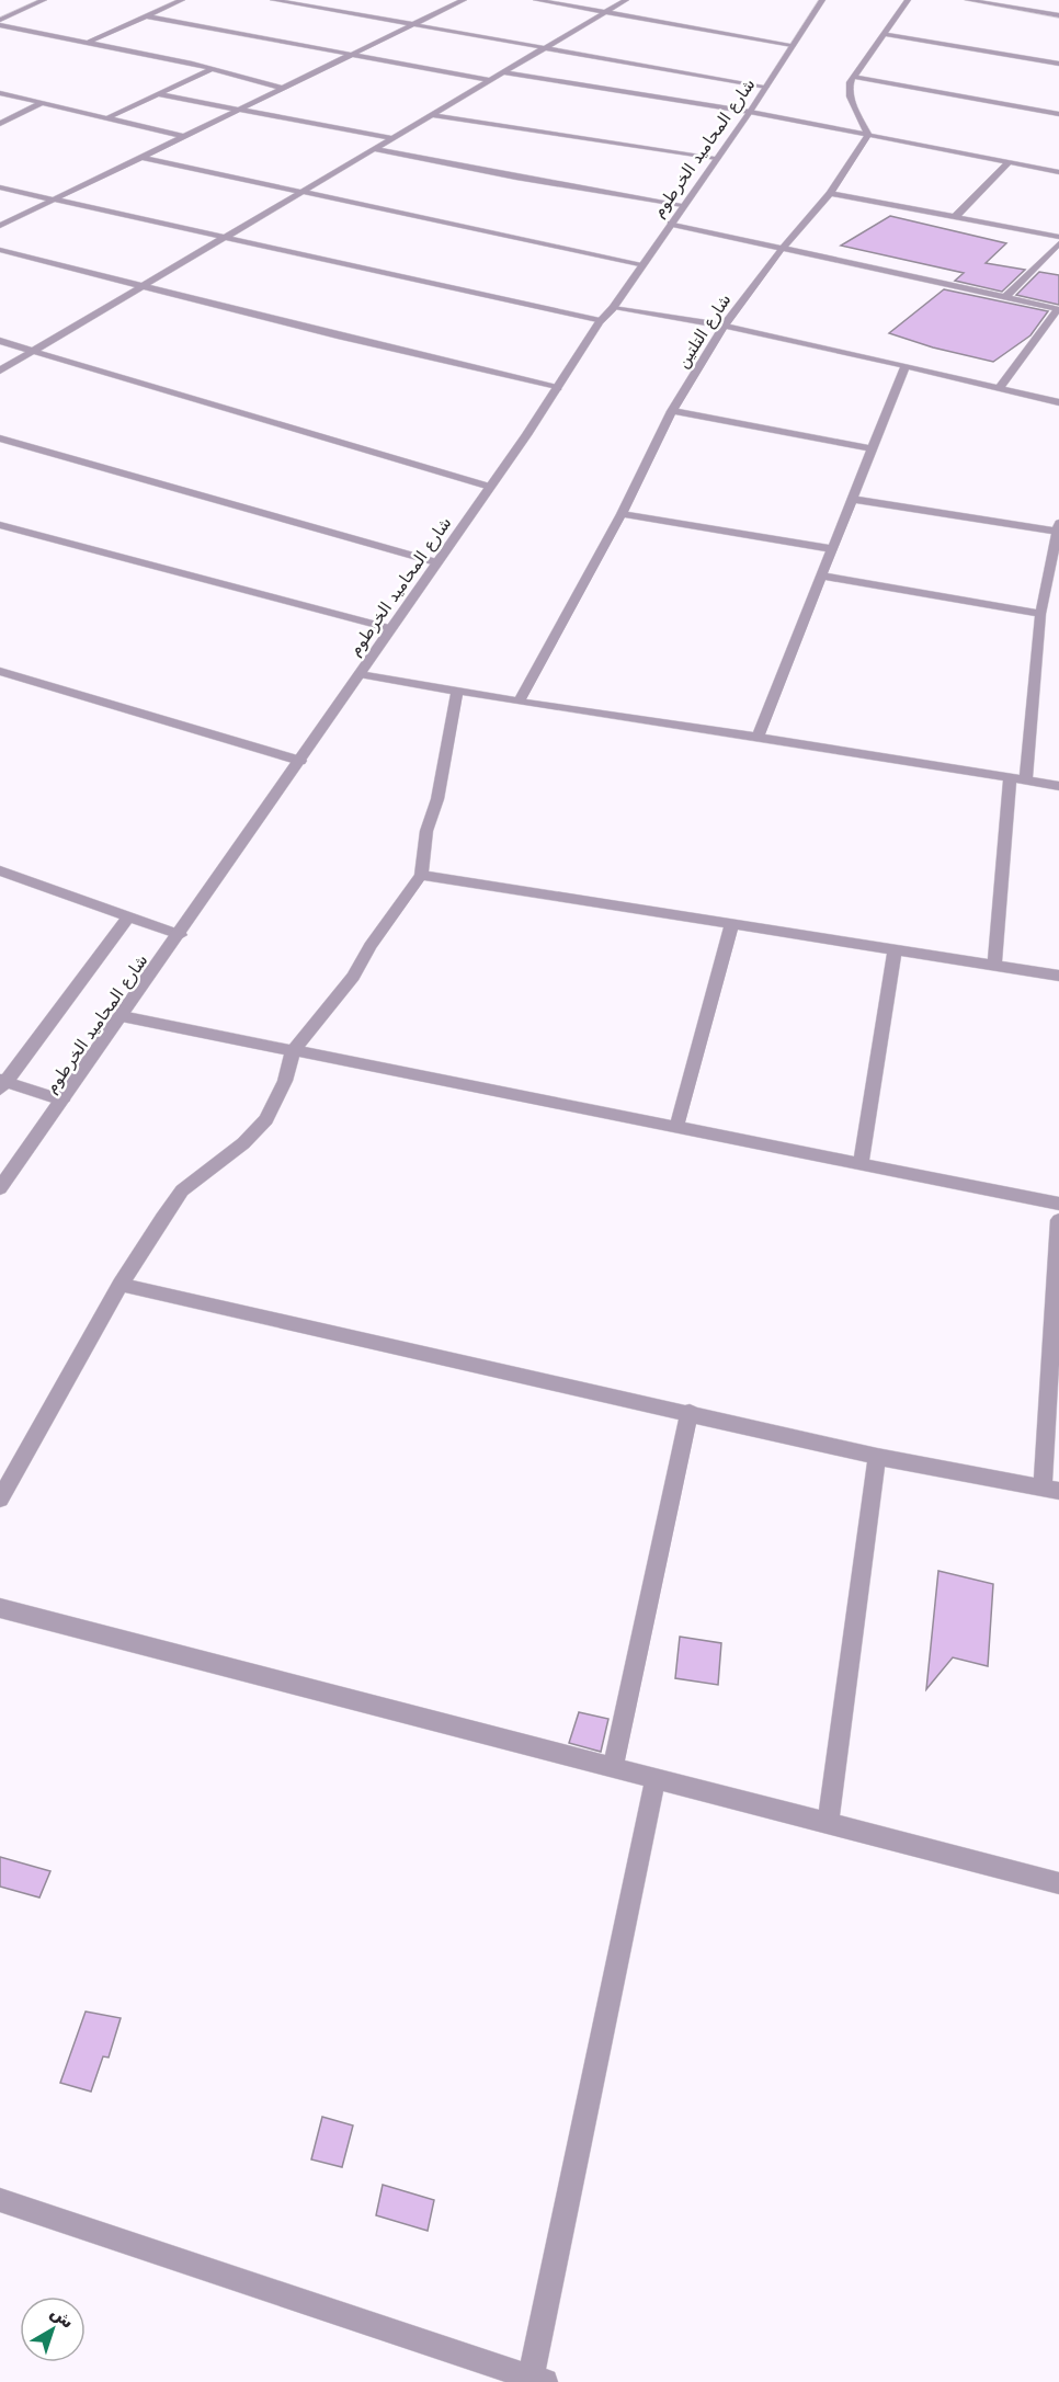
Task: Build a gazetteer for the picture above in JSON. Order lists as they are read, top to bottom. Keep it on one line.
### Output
{"streets":{"street":["شارع المحاميد الخرطوم","شارع التلتين"]},"north":"top right"}
